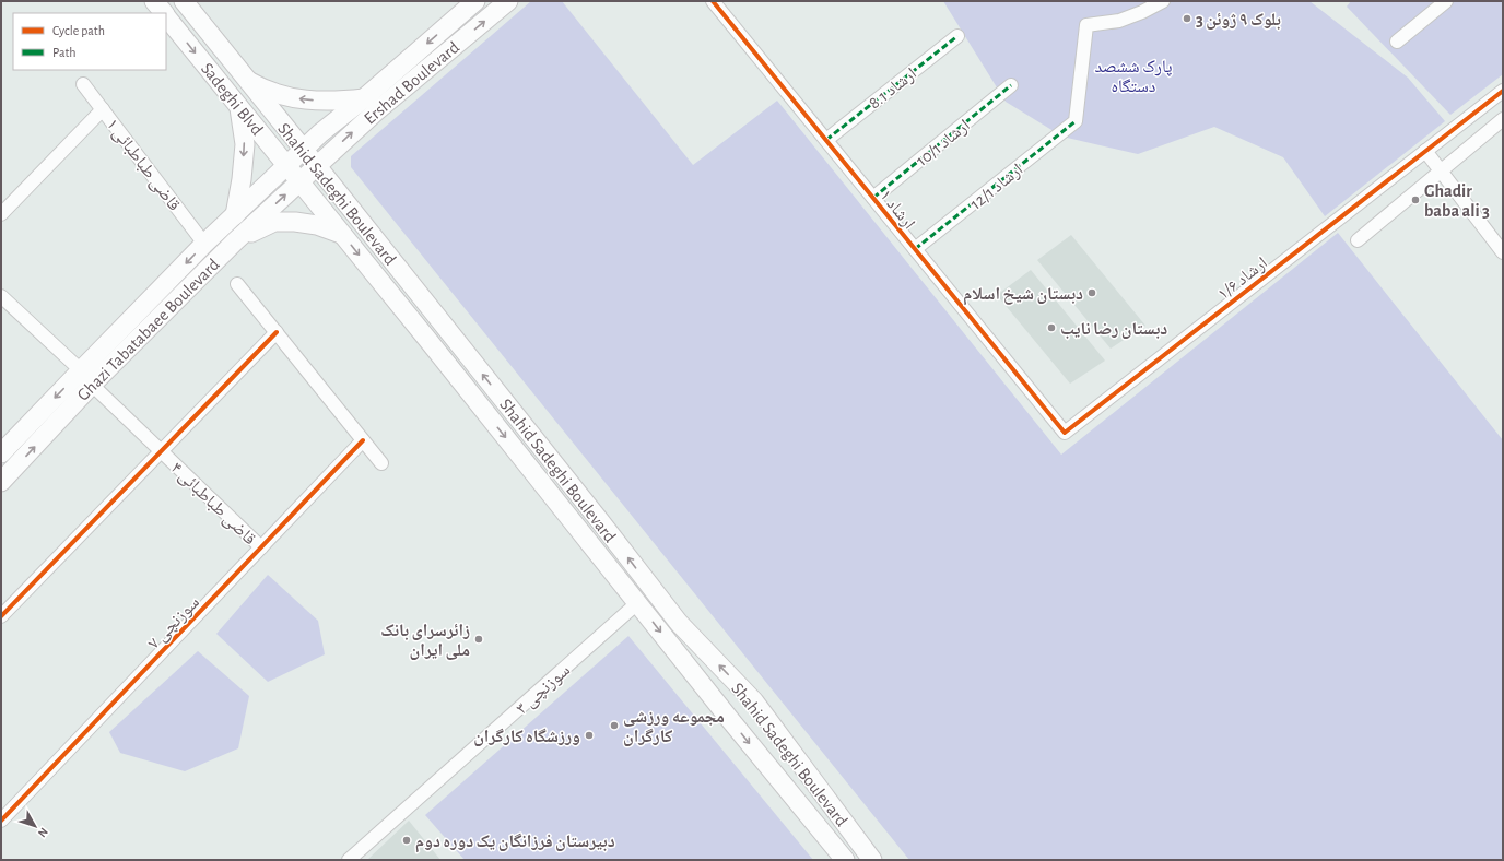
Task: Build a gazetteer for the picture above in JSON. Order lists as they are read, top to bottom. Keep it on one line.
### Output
{"streets":{"main road":["Ershad Boulevard","Sadeghi Blvd","Shahid Sadeghi Boulevard","Ghazi Tabatabaee Boulevard"],"street":["ارشاد 8.1","ارشاد 10/1","قاضی طباطبائی ۱","ارشاد 12/1","ارشاد ۱","ارشاد ۱/۶","قاضی طباطبائی ۴","سوزنچی ۷","سوزنچی ۳"]},"crossings":[["Ershad Boulevard","Sadeghi Blvd"],["Ershad Boulevard","Shahid Sadeghi Boulevard"],["Ershad Boulevard","Ghazi Tabatabaee Boulevard"],["ارشاد 8.1","ارشاد ۱"],["Sadeghi Blvd","Shahid Sadeghi Boulevard"],["Sadeghi Blvd","Ghazi Tabatabaee Boulevard"],["ارشاد 10/1","ارشاد ۱"],["قاضی طباطبائی ۱","Ghazi Tabatabaee Boulevard"],["ارشاد 12/1","ارشاد ۱"],["Shahid Sadeghi Boulevard","Ghazi Tabatabaee Boulevard"],["Shahid Sadeghi Boulevard","سوزنچی ۳"],["ارشاد ۱","ارشاد ۱/۶"],["Ghazi Tabatabaee Boulevard","قاضی طباطبائی ۴"],["قاضی طباطبائی ۴","سوزنچی ۷"]],"parks":["پارک‌ ششصد دستگاه"],"places":["بلوک ۹ ژوئن 3","Ghadir baba ali 3","دبستان شیخ اسلام","دبستان رضا نایب","زائرسرای بانک ملی ایران","مجموعه ورزشی کارگران","ورزشگاه کارگران","دبیرستان فرزانگان یک دوره دوم"],"legend":["Cycle path","Path"],"north":"bottom right"}
